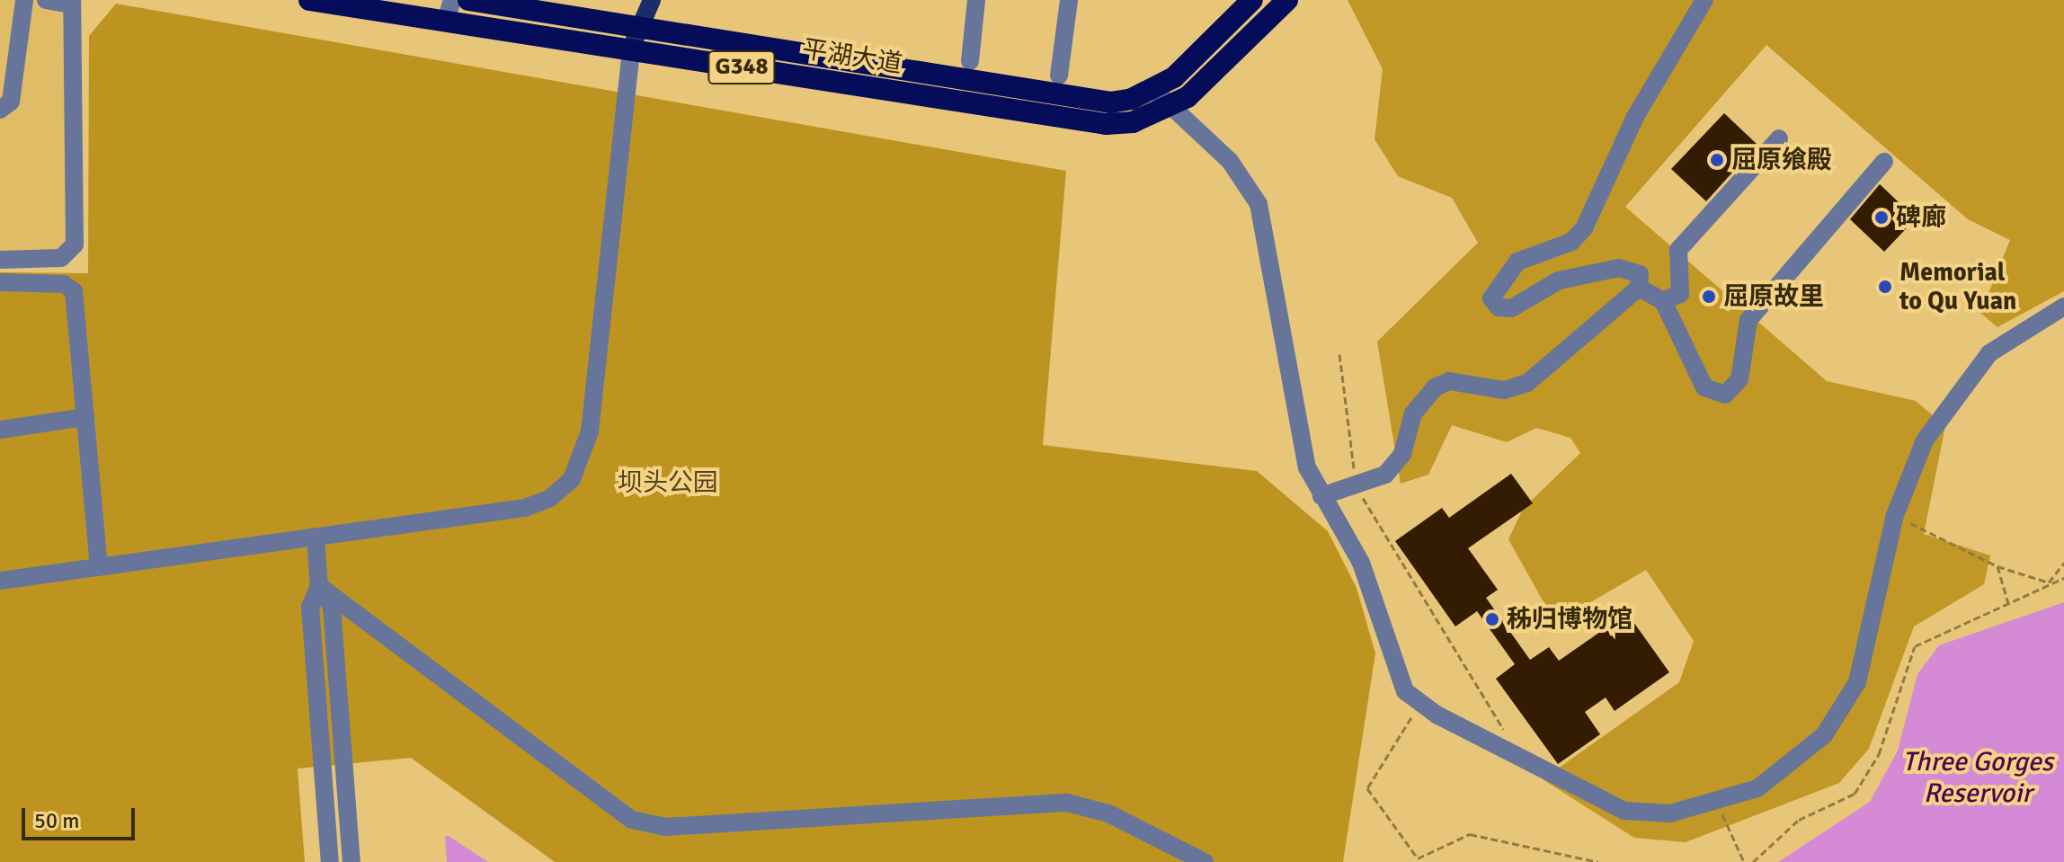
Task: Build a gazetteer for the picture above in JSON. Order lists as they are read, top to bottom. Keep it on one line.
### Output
{"streets":{"highway":["平湖大道","G348"]},"crossings":[["平湖大道","G348"]],"water":["Three Gorges Reservoir"],"parks":["坝头公园"],"places":["屈原飨殿","碑廊","Memorial to Qu Yuan","屈原故里","秭归博物馆"],"scale_bar":"50 m"}
